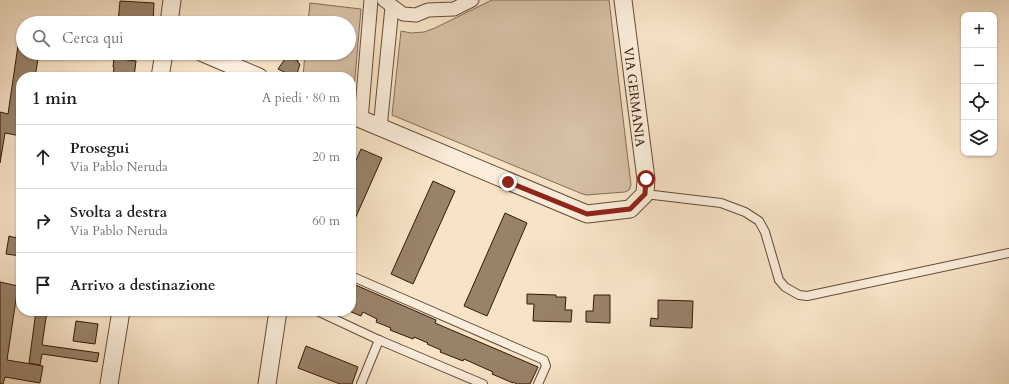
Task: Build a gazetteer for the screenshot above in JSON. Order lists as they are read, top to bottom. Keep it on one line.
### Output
{"streets":{"street":["VIA GERMANIA"]},"page":{"map_buttons":["+","−"],"search":"Cerca qui","heading":["1 min","A piedi · 80 m"],"list":[["Prosegui","Via Pablo Neruda","20 m"],["Svolta a destra","Via Pablo Neruda","60 m"],"Arrivo a destinazione"]}}
